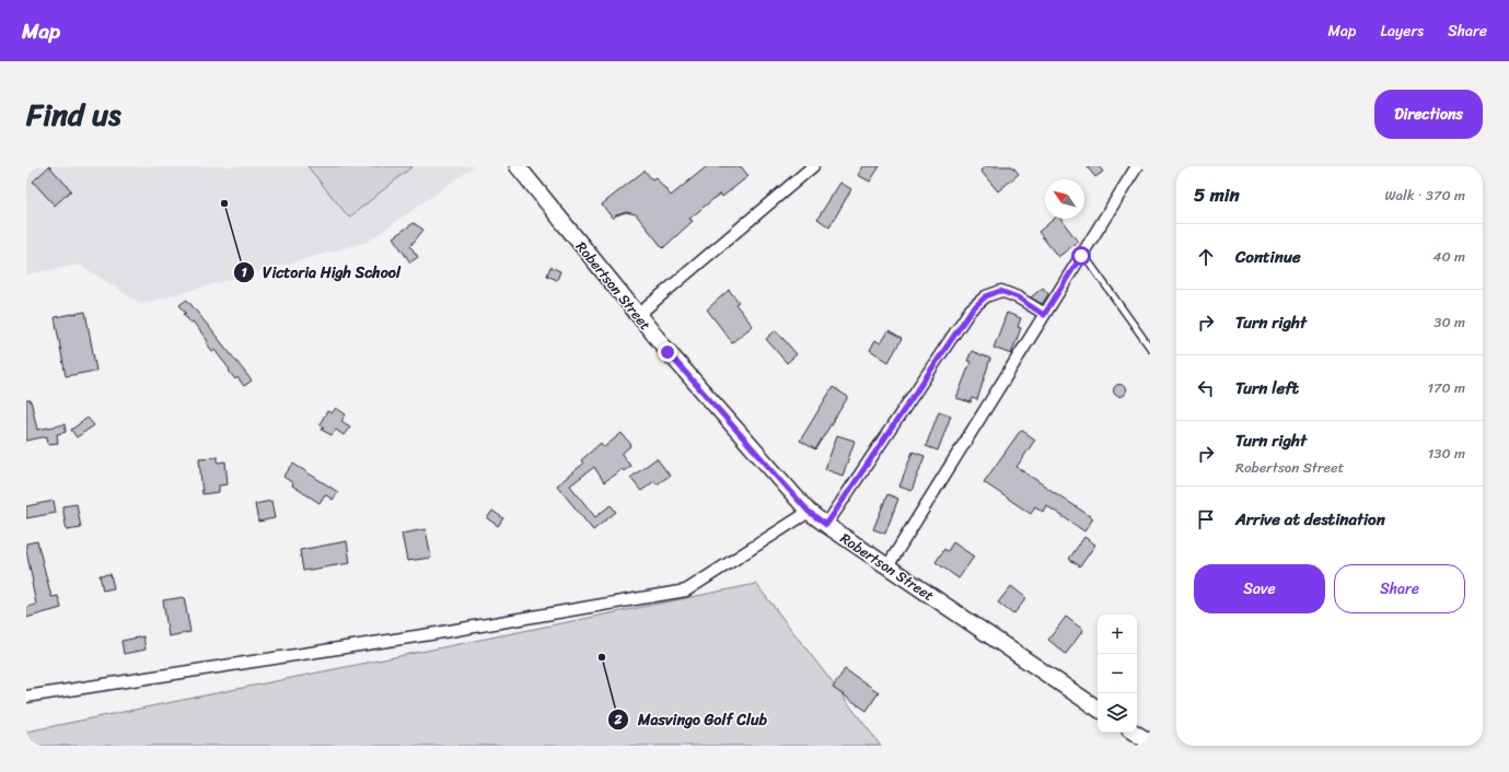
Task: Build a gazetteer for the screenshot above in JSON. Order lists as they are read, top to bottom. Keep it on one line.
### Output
{"streets":{"street":["Robertson Street"]},"places":["Victoria High School","Masvingo Golf Club"],"north":"top left","page":{"header":"Map","nav":["Map","Layers","Share"],"title":"Find us","buttons":["Directions",["Save","Share"]],"heading":["5 min","Walk · 370 m"],"list":[["Continue","40 m"],["Turn right","30 m"],["Turn left","170 m"],["Turn right","Robertson Street","130 m"],"Arrive at destination"],"map_buttons":["+","−"]}}
